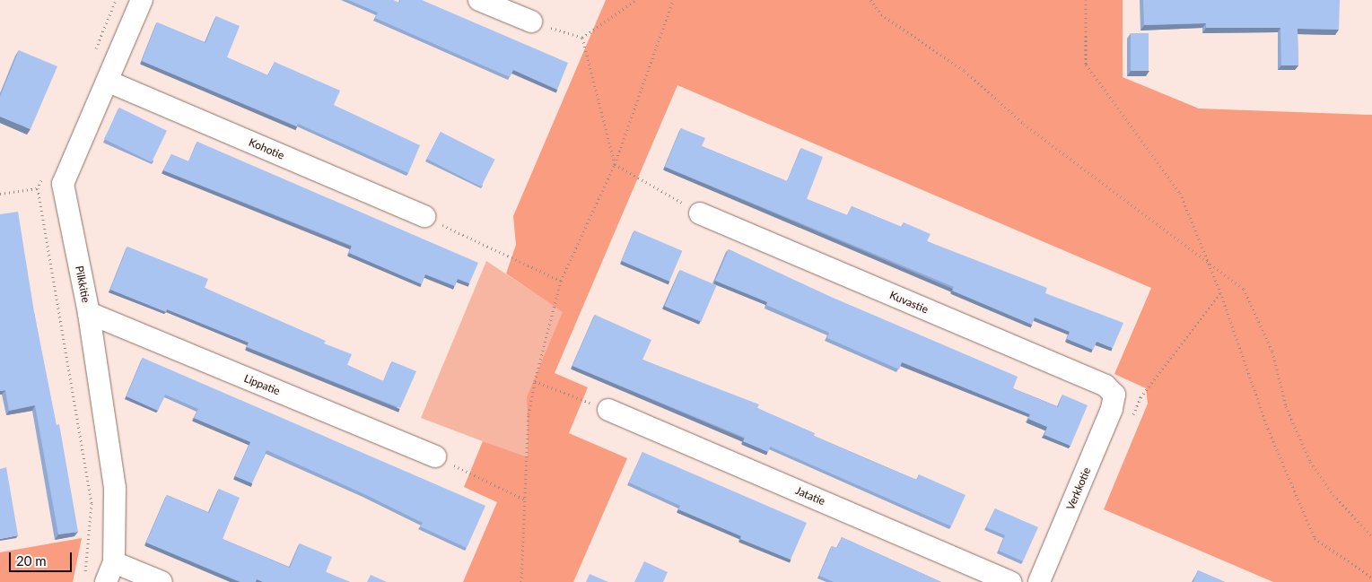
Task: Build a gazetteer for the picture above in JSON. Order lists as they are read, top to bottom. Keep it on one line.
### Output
{"streets":{"street":["Kohotie","Pilkkitie","Kuvastie","Lippatie","Verkkotie","Jatatie"]},"crossings":[["Kohotie","Pilkkitie"],["Pilkkitie","Lippatie"],["Kuvastie","Verkkotie"]],"scale_bar":"20 m"}
